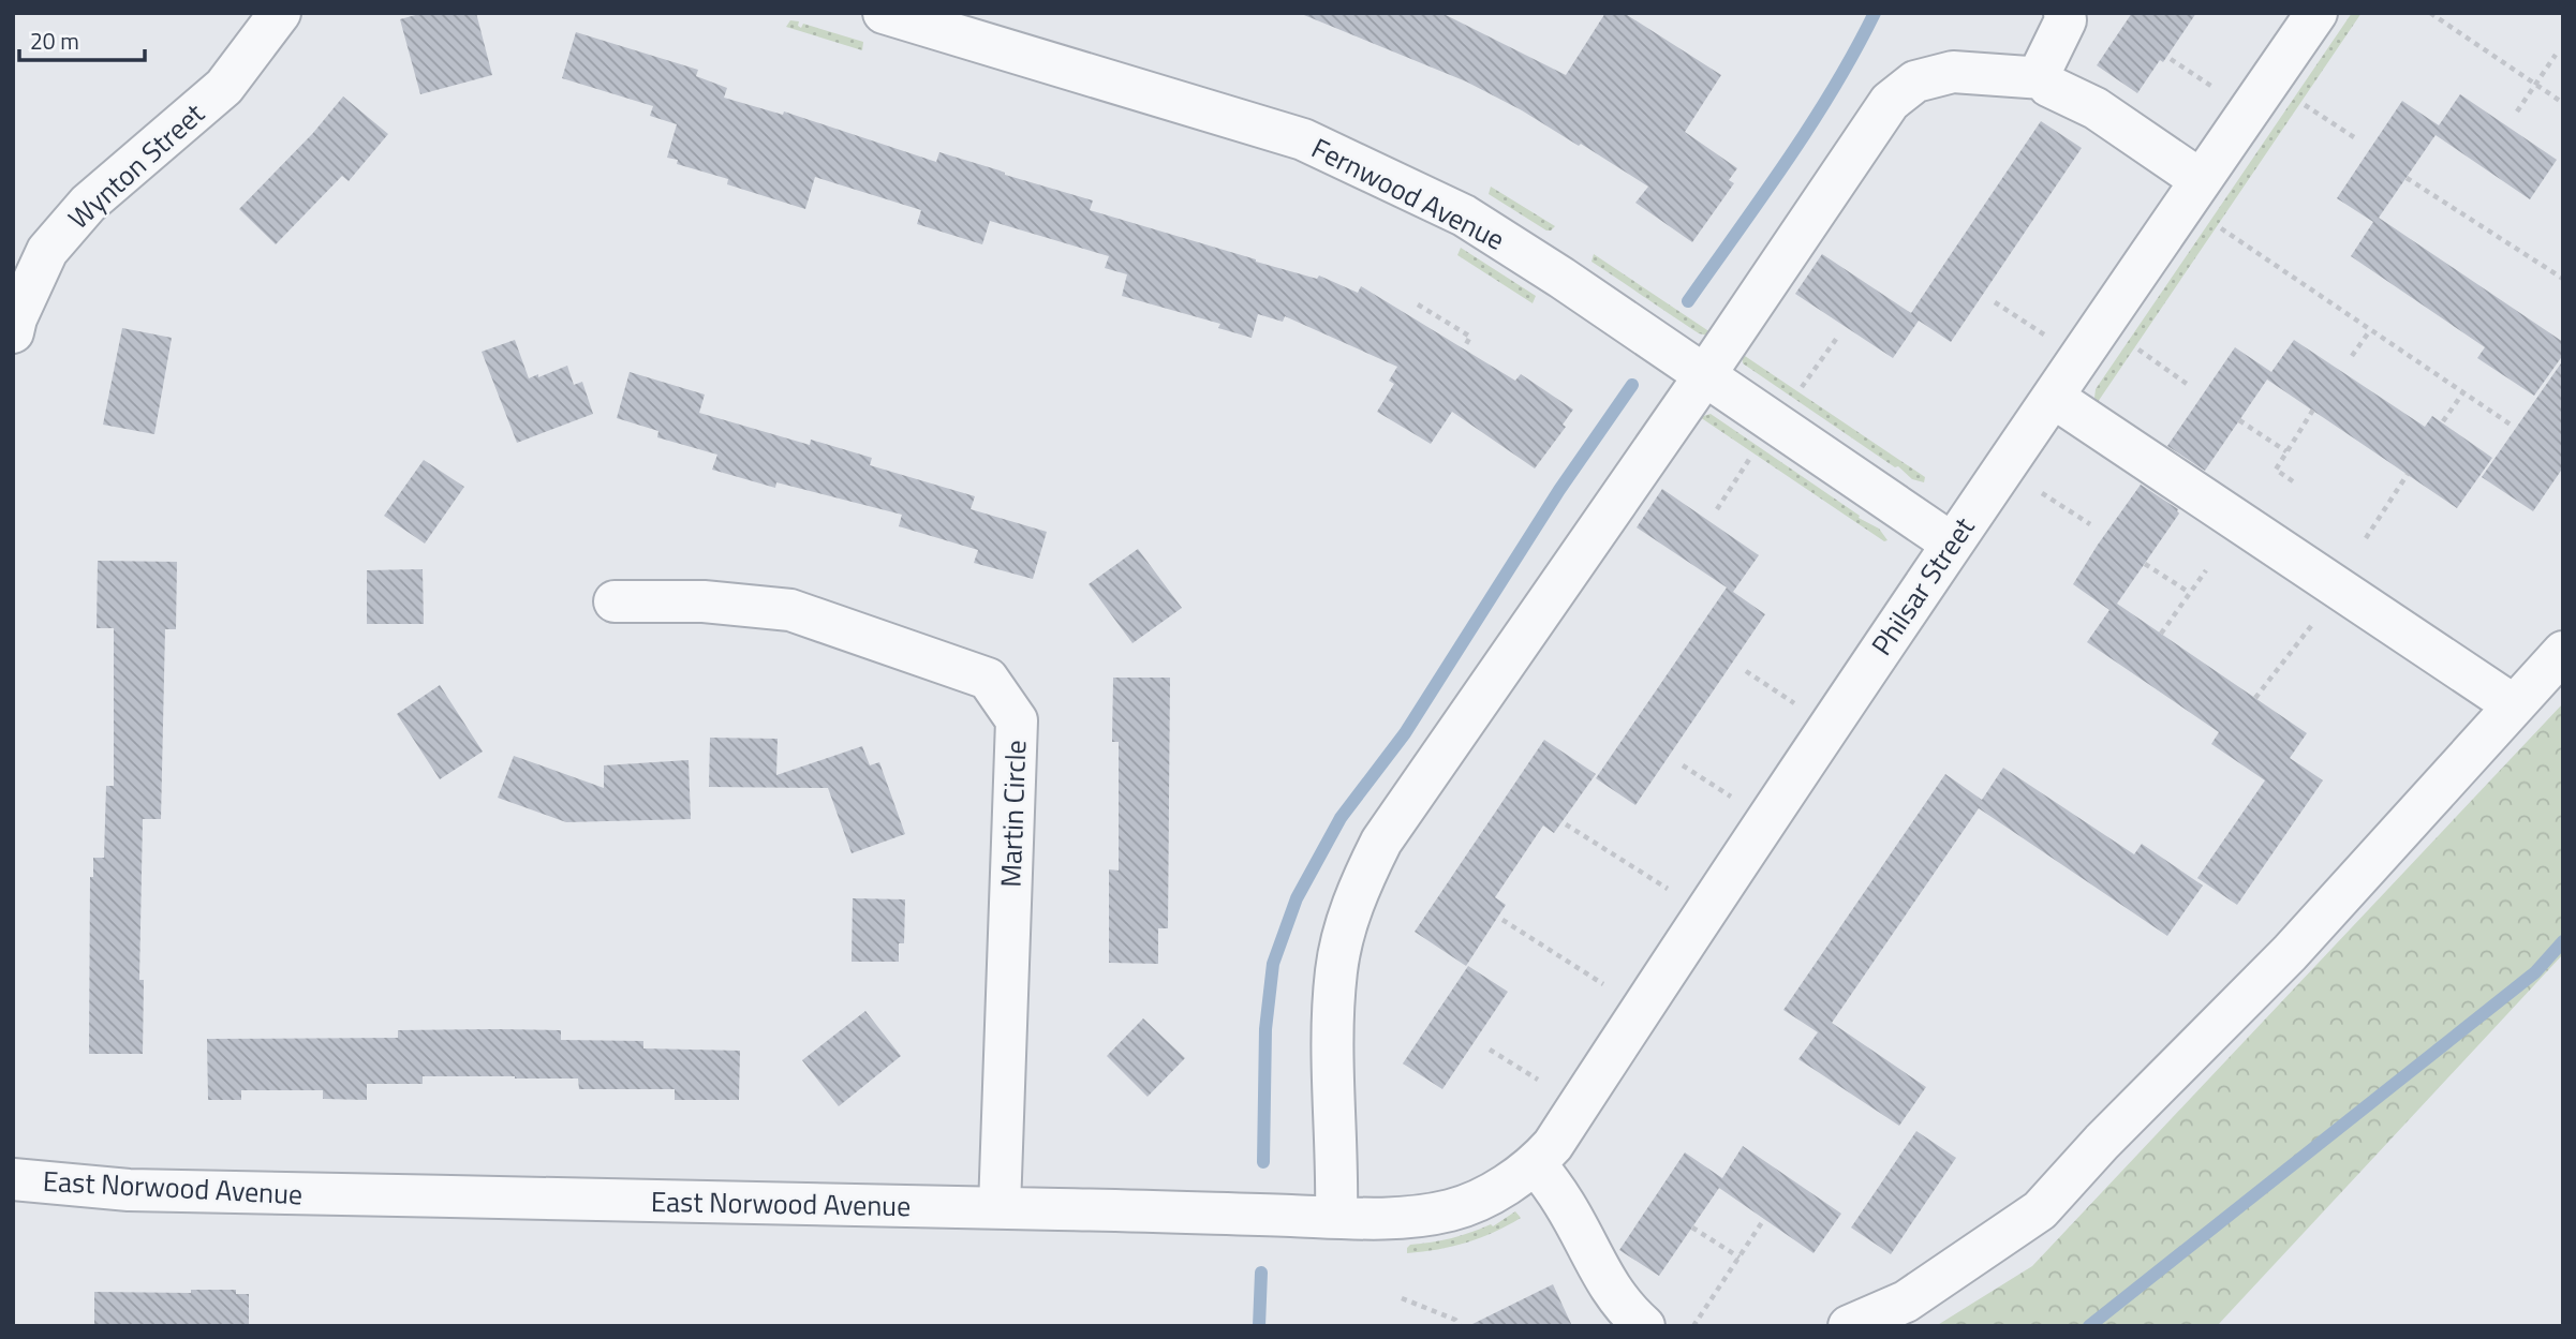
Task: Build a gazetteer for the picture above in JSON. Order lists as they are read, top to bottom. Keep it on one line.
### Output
{"streets":{"street":["Wynton Street","Fernwood Avenue","Philsar Street","Martin Circle","East Norwood Avenue"]},"crossings":[["Fernwood Avenue","Philsar Street"],["Philsar Street","East Norwood Avenue"],["Martin Circle","East Norwood Avenue"]],"scale_bar":"20 m"}
